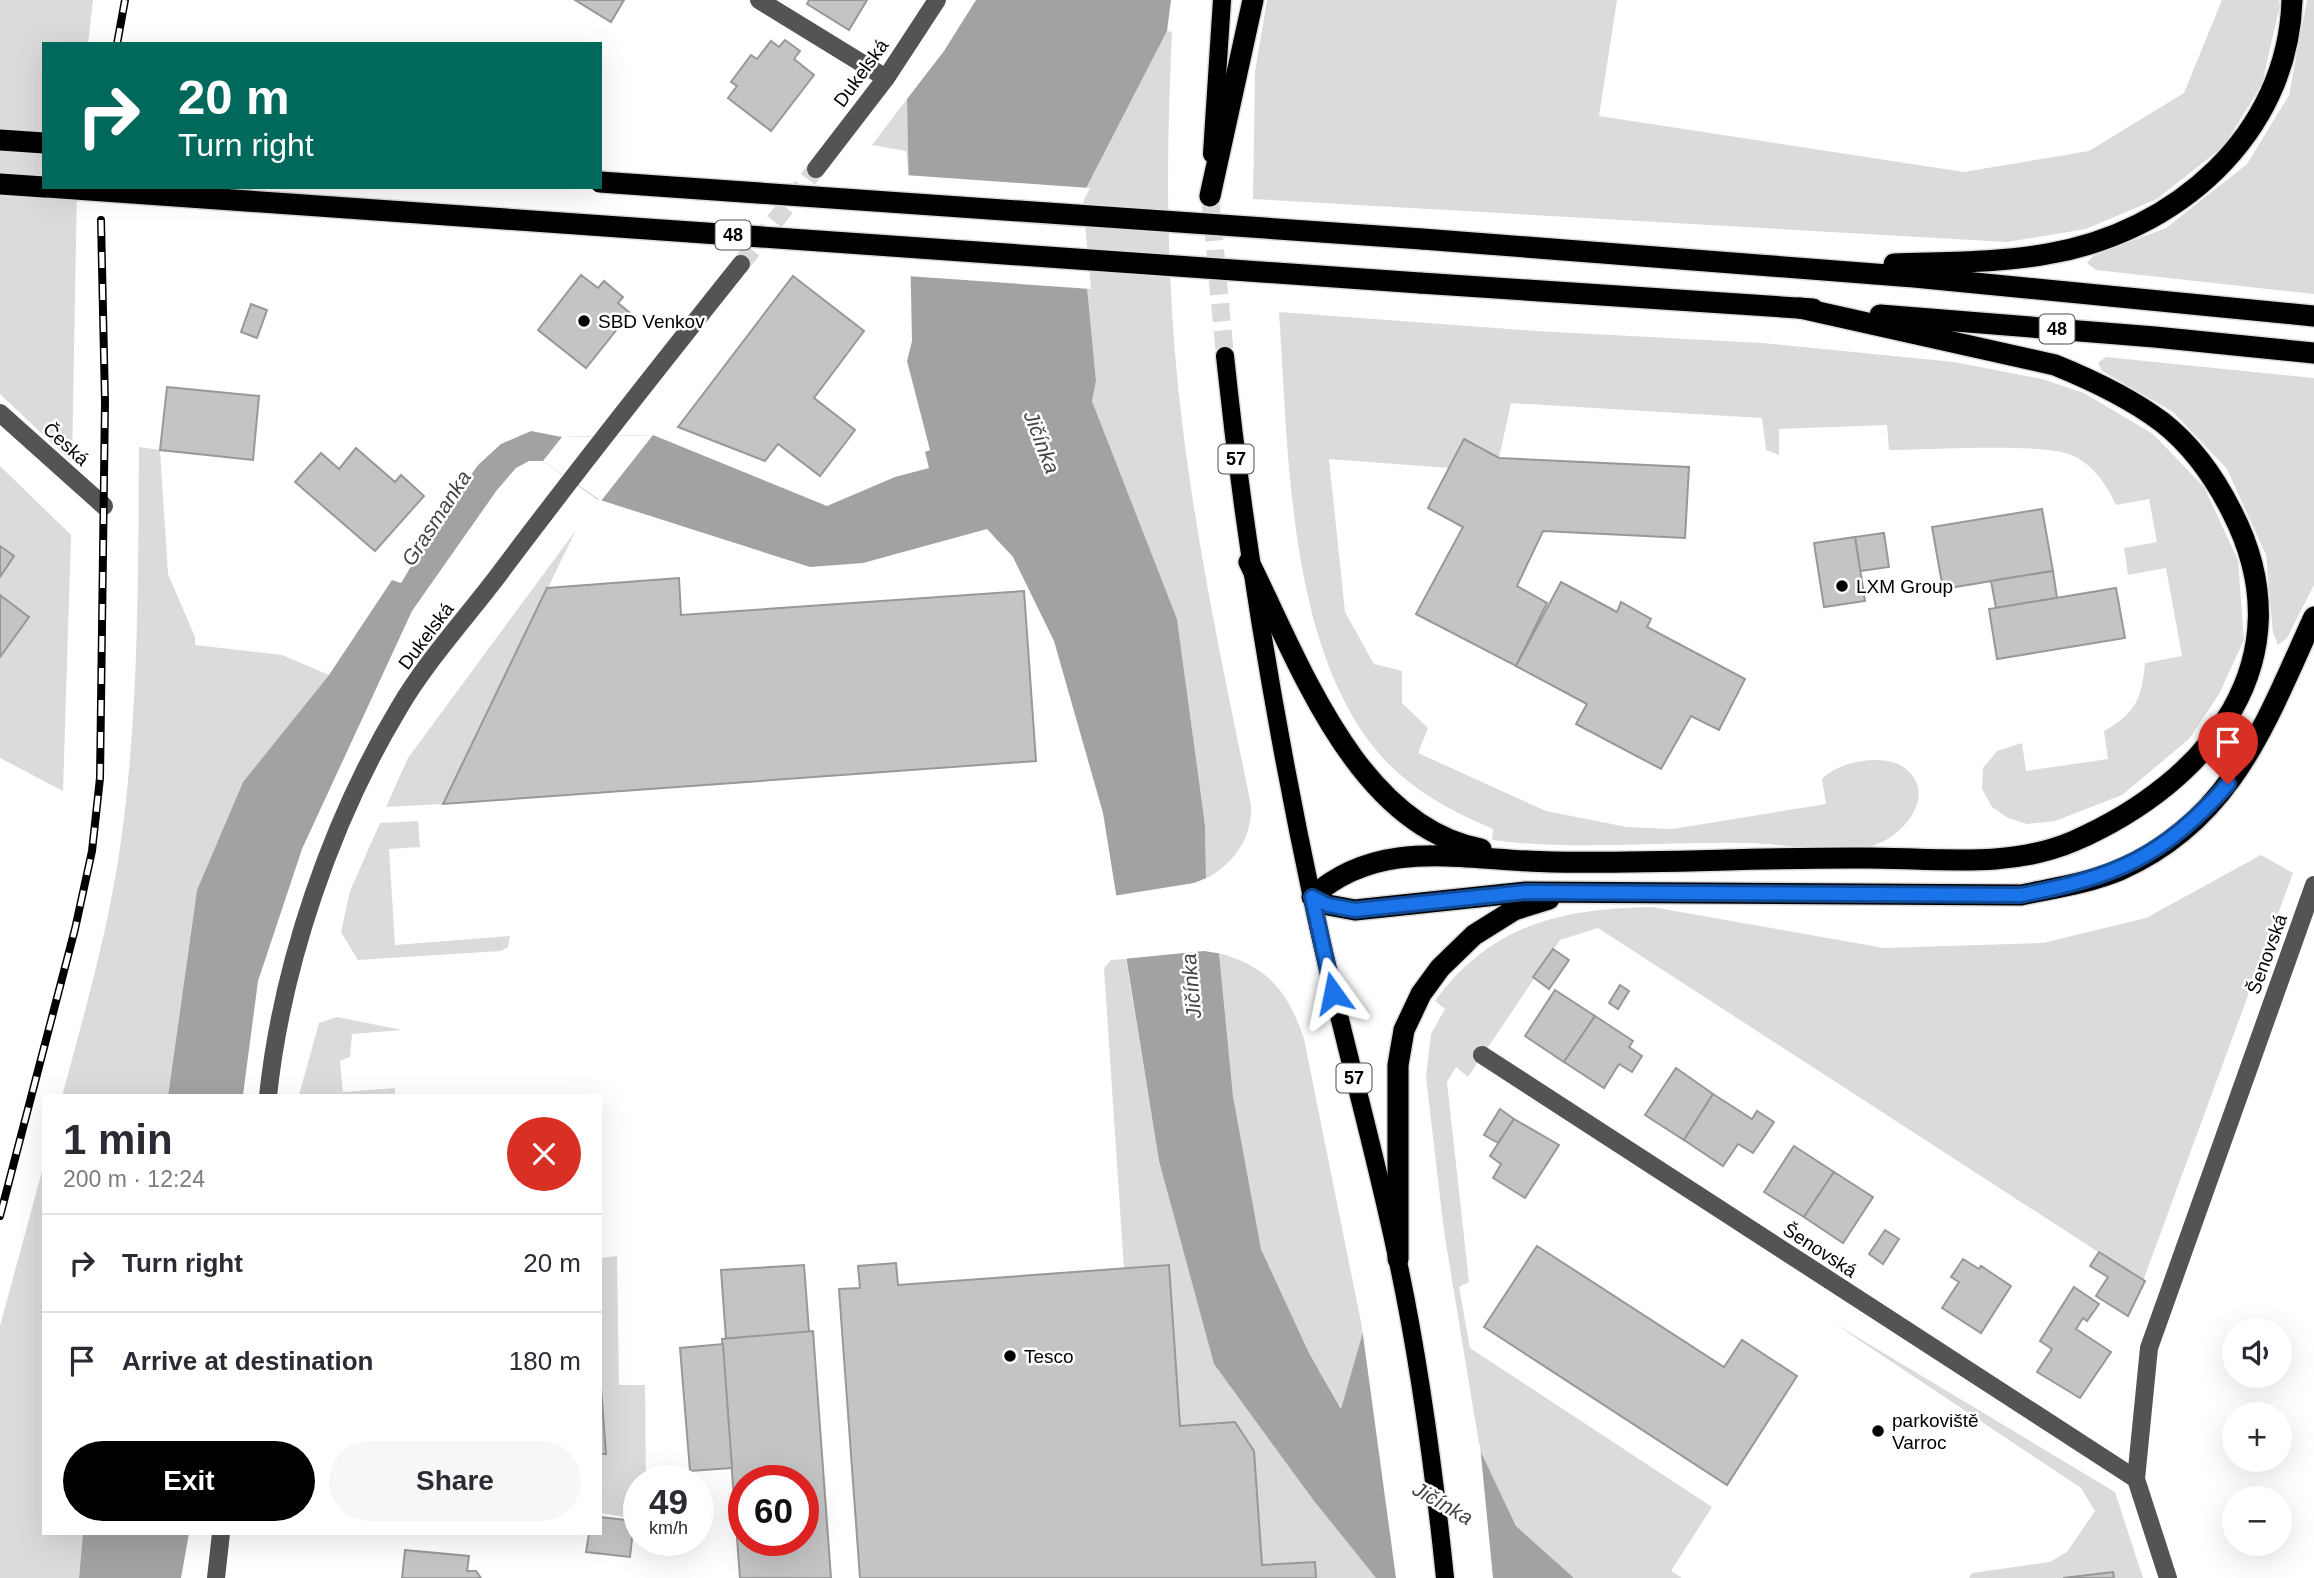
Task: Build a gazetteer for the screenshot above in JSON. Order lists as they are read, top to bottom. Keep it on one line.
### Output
{"streets":{"highway":["48"],"main road":["57"],"street":["Dukelská","Česká","Šenovská"]},"water":["Jičínka","Grasmanka"],"places":["SBD Venkov","LXM Group","Tesco","parkoviště Varroc"],"page":{"turn":["20 m","Turn right"],"heading":["1 min","200 m · 12:24"],"list":[{"name":"Turn right","value":"20 m"},{"name":"Arrive at destination","value":"180 m"}],"map_buttons":["+","−"],"buttons":["Exit","Share"],"speed":"49 km/h","limit":"60"}}
